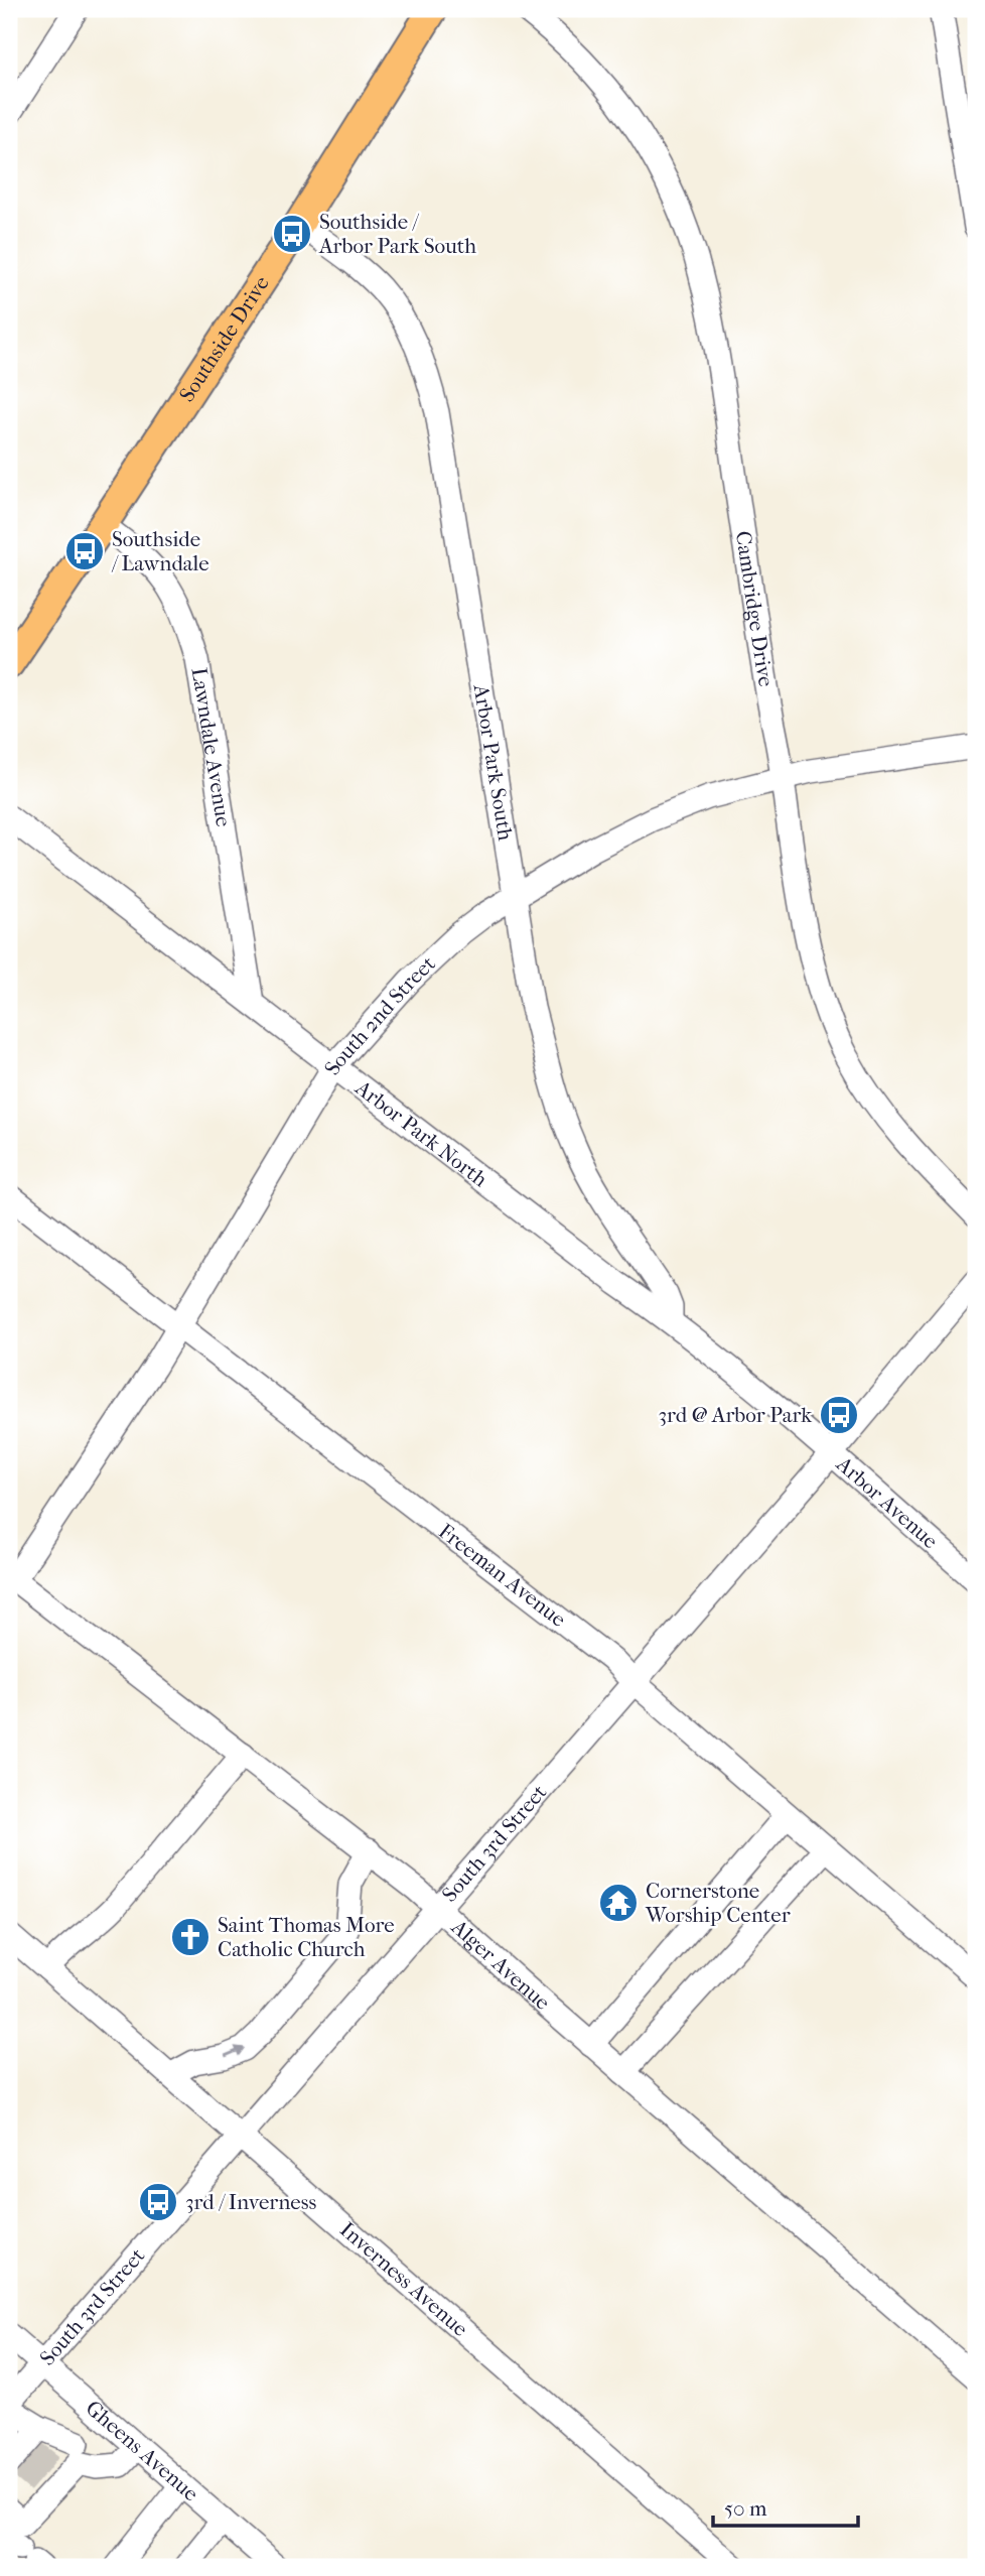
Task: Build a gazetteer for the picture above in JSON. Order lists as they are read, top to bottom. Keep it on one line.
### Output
{"streets":{"main road":["Southside Drive"],"street":["Cambridge Drive","Lawndale Avenue","Arbor Park South","South 2nd Street","Arbor Park North","Arbor Avenue","Freeman Avenue","South 3rd Street","Alger Avenue","Inverness Avenue","Gheens Avenue"]},"crossings":[["Southside Drive","Lawndale Avenue"],["Southside Drive","Arbor Park South"],["Cambridge Drive","South 2nd Street"],["Lawndale Avenue","Arbor Park North"],["Arbor Park South","South 2nd Street"],["Arbor Park South","Arbor Park North"],["South 2nd Street","Arbor Park North"],["South 2nd Street","Freeman Avenue"],["South 2nd Street","Alger Avenue"],["Arbor Park North","Arbor Avenue"],["Arbor Park North","South 3rd Street"],["Arbor Avenue","South 3rd Street"],["Freeman Avenue","South 3rd Street"],["South 3rd Street","Alger Avenue"],["South 3rd Street","Inverness Avenue"],["South 3rd Street","Gheens Avenue"]],"places":{"bus stop":["Southside / Arbor Park South","Southside / Lawndale","3rd @ Arbor Park","3rd / Inverness"],"temple":["Cornerstone Worship Center"],"church":["Saint Thomas More Catholic Church"]},"scale_bar":"50 m"}
